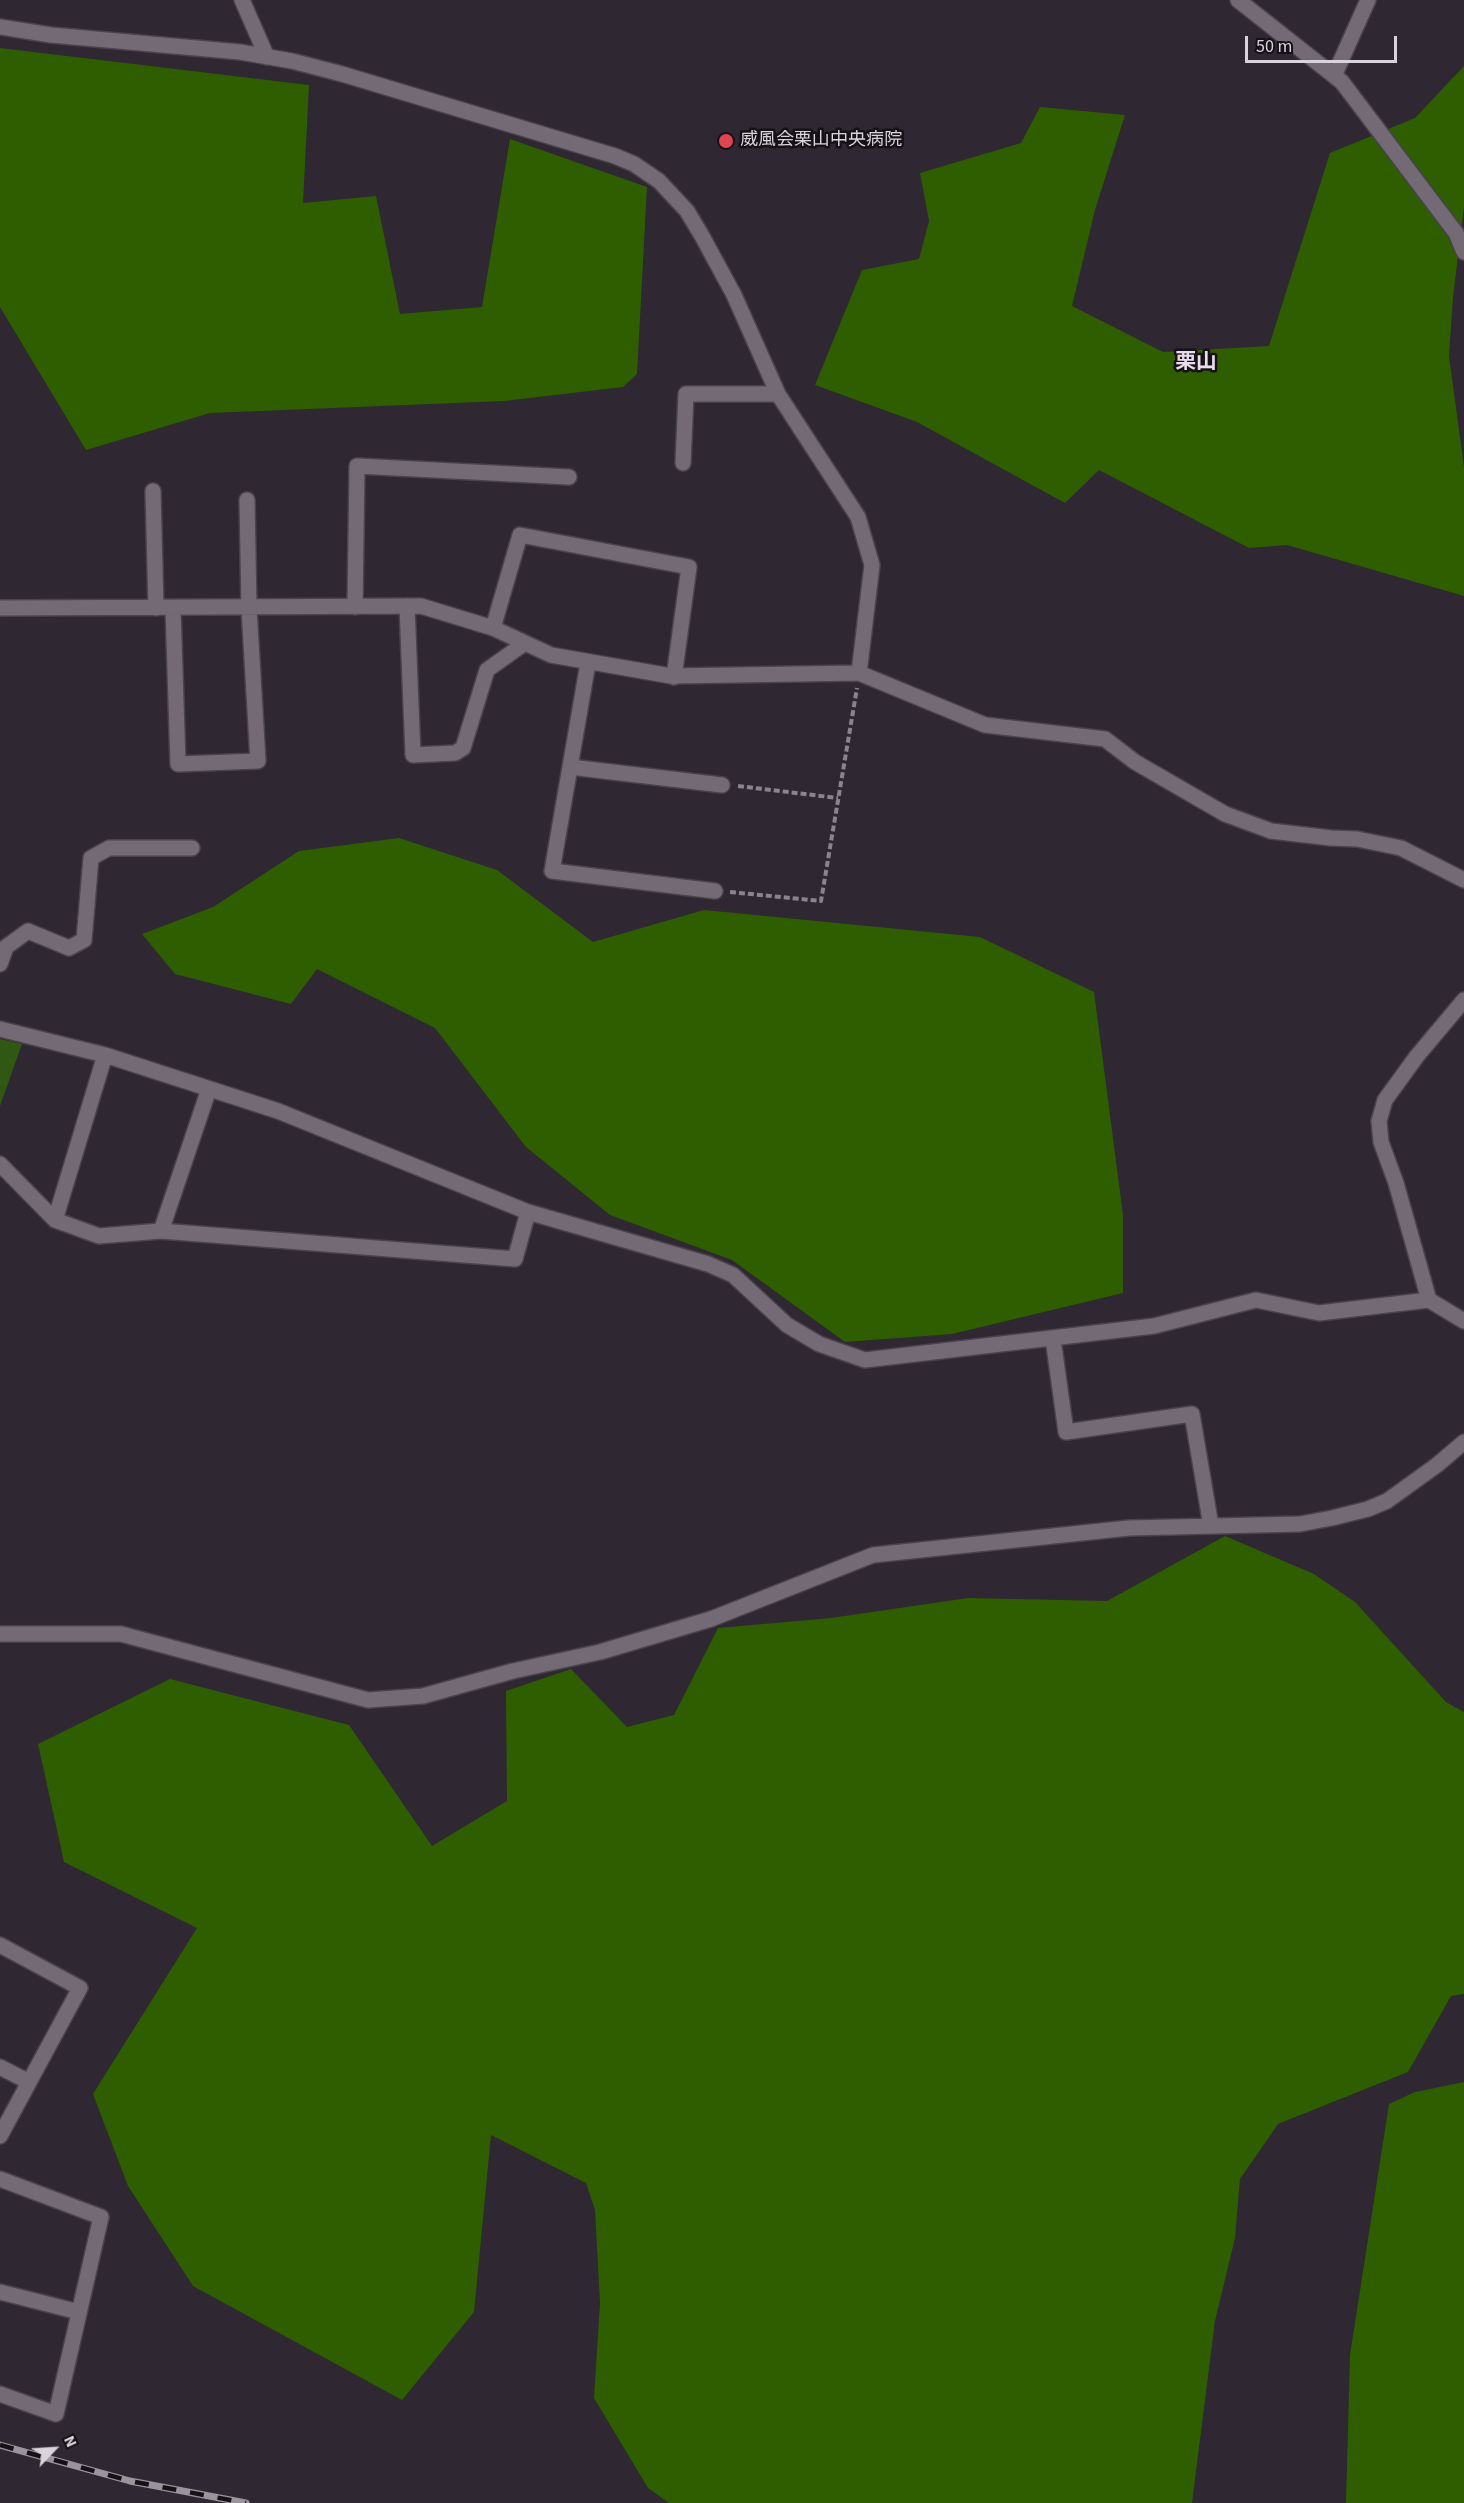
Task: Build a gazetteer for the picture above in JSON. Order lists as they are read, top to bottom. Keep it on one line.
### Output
{"districts":["栗山"],"places":["威風会栗山中央病院"],"scale_bar":"50 m","north":"top right"}
